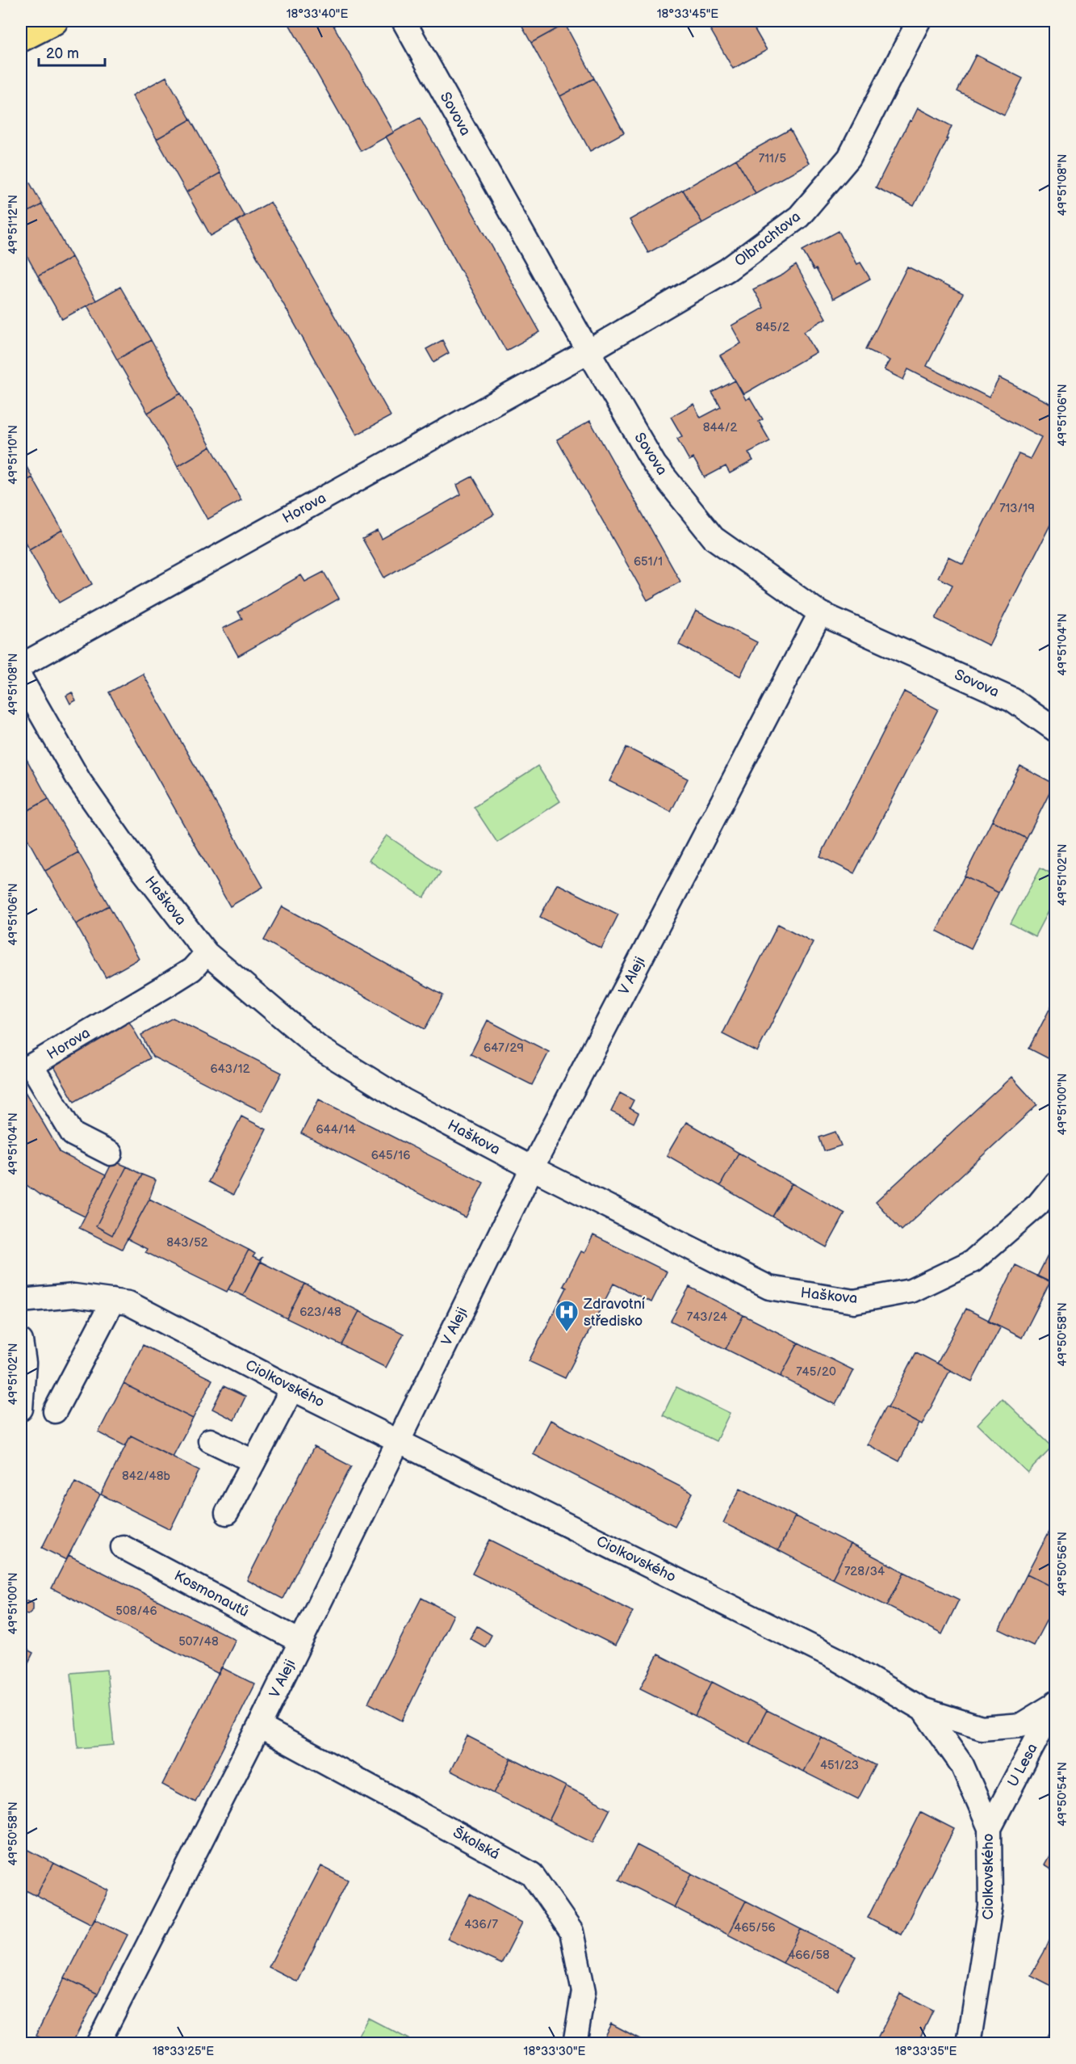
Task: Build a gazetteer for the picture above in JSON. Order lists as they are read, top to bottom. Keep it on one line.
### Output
{"streets":{"street":["Sovova","Olbrachtova","Horova","Haškova","V Aleji","Ciolkovského","Kosmonautů","U Lesa","Školská"]},"crossings":[["Sovova","Olbrachtova"],["Sovova","Horova"],["Sovova","V Aleji"],["Olbrachtova","Horova"],["Horova","Haškova"],["Haškova","V Aleji"],["V Aleji","Ciolkovského"],["V Aleji","Kosmonautů"],["V Aleji","Školská"],["Ciolkovského","U Lesa"]],"places":{"hospital":["Zdravotní středisko"]},"house_numbers":["711/5","845/2","844/2","713/19","651/1","647/29","643/12","644/14","645/16","843/52","623/48","743/24","745/20","842/48b","728/34","508/46","507/48","451/23","436/7","465/56","466/58"],"scale_bar":"20 m","coordinates":["18°33'40\"E","18°33'45\"E","49°51'08\"N","49°51'12\"N","49°51'06\"N","49°51'10\"N","49°51'04\"N","49°51'02\"N","49°51'00\"N","49°50'58\"N","49°50'56\"N","49°50'54\"N","18°33'25\"E","18°33'30\"E","18°33'35\"E"]}
